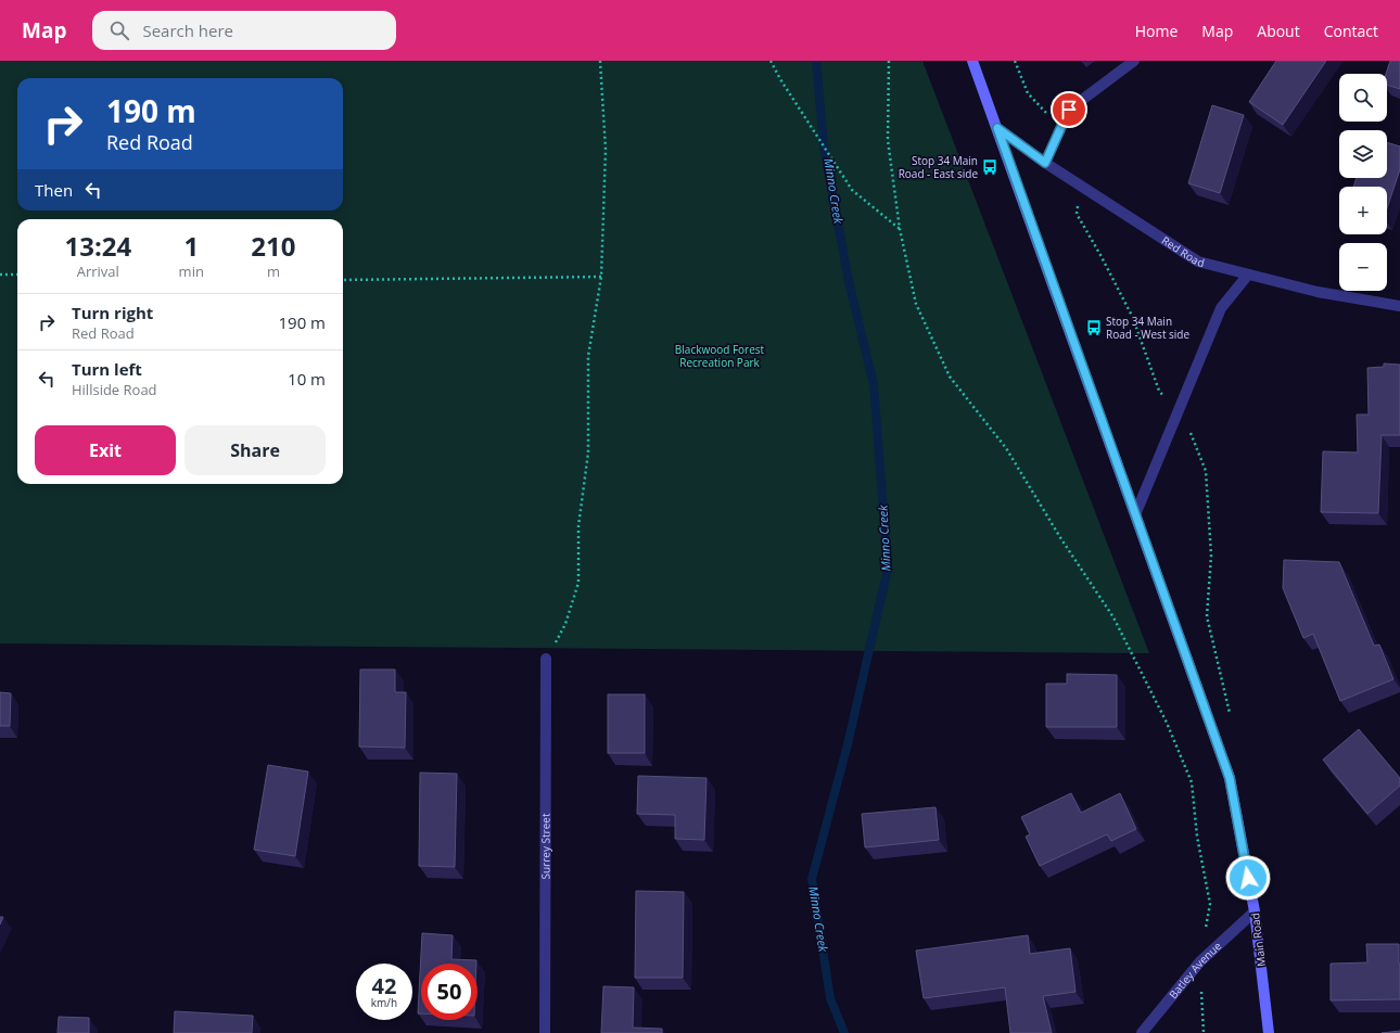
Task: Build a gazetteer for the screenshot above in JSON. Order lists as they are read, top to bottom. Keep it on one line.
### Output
{"streets":{"main road":["Main Road"],"street":["Red Road","Surrey Street","Batley Avenue"]},"crossings":[["Red Road","Main Road"],["Main Road","Batley Avenue"]],"water":["Minno Creek"],"parks":["Blackwood Forest Recreation Park"],"places":{"bus stop":["Stop 34 Main Road - East side","Stop 34 Main Road - West side"]},"page":{"header":"Map","search":"Search here","nav":["Home","Map","About","Contact"],"map_buttons":["+","−"],"turn":["190 m","Red Road"],"then":"Then","eta":["13:24","Arrival","1","min","210","m"],"list":[{"name":"Turn right","note":"Red Road","value":"190 m"},{"name":"Turn left","note":"Hillside Road","value":"10 m"}],"buttons":["Exit","Share"],"speed":"42 km/h","limit":"50"}}
